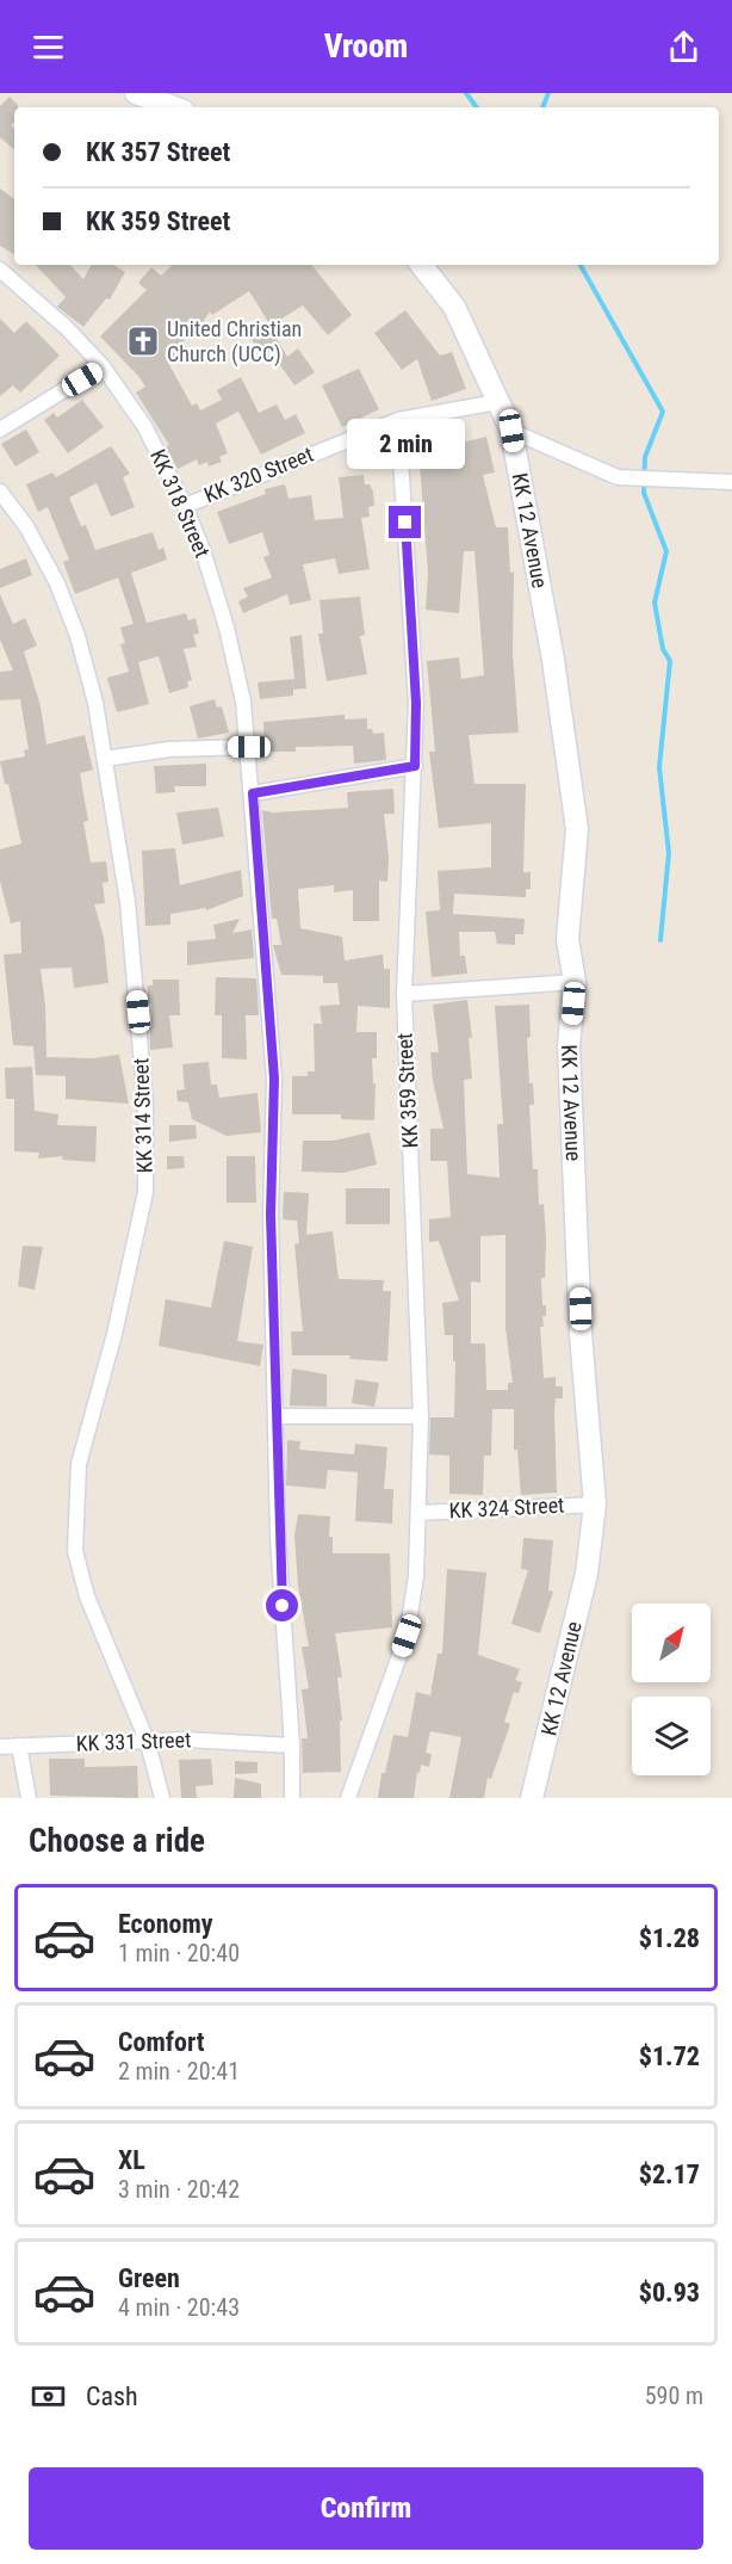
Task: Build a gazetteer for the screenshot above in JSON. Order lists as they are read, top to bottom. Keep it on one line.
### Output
{"streets":{"main road":["KK 12 Avenue"],"street":["KK 320 Street","KK 318 Street","KK 359 Street","KK 314 Street","KK 324 Street","KK 331 Street"]},"crossings":[["KK 320 Street","KK 318 Street"],["KK 320 Street","KK 12 Avenue"],["KK 320 Street","KK 359 Street"],["KK 318 Street","KK 331 Street"],["KK 12 Avenue","KK 324 Street"],["KK 359 Street","KK 324 Street"],["KK 314 Street","KK 331 Street"]],"places":{"church":["United Christian Church (UCC)"]},"north":"top right","page":{"header":"Vroom","banner":["KK 357 Street","KK 359 Street"],"bubble":"2 min","heading":"Choose a ride","list":[{"name":"Economy","note":"1 min · 20:40","value":"$1.28"},{"name":"Comfort","note":"2 min · 20:41","value":"$1.72"},{"name":"XL","note":"3 min · 20:42","value":"$2.17"},{"name":"Green","note":"4 min · 20:43","value":"$0.93"}],"pay":["Cash","590 m"],"buttons":"Confirm"}}
